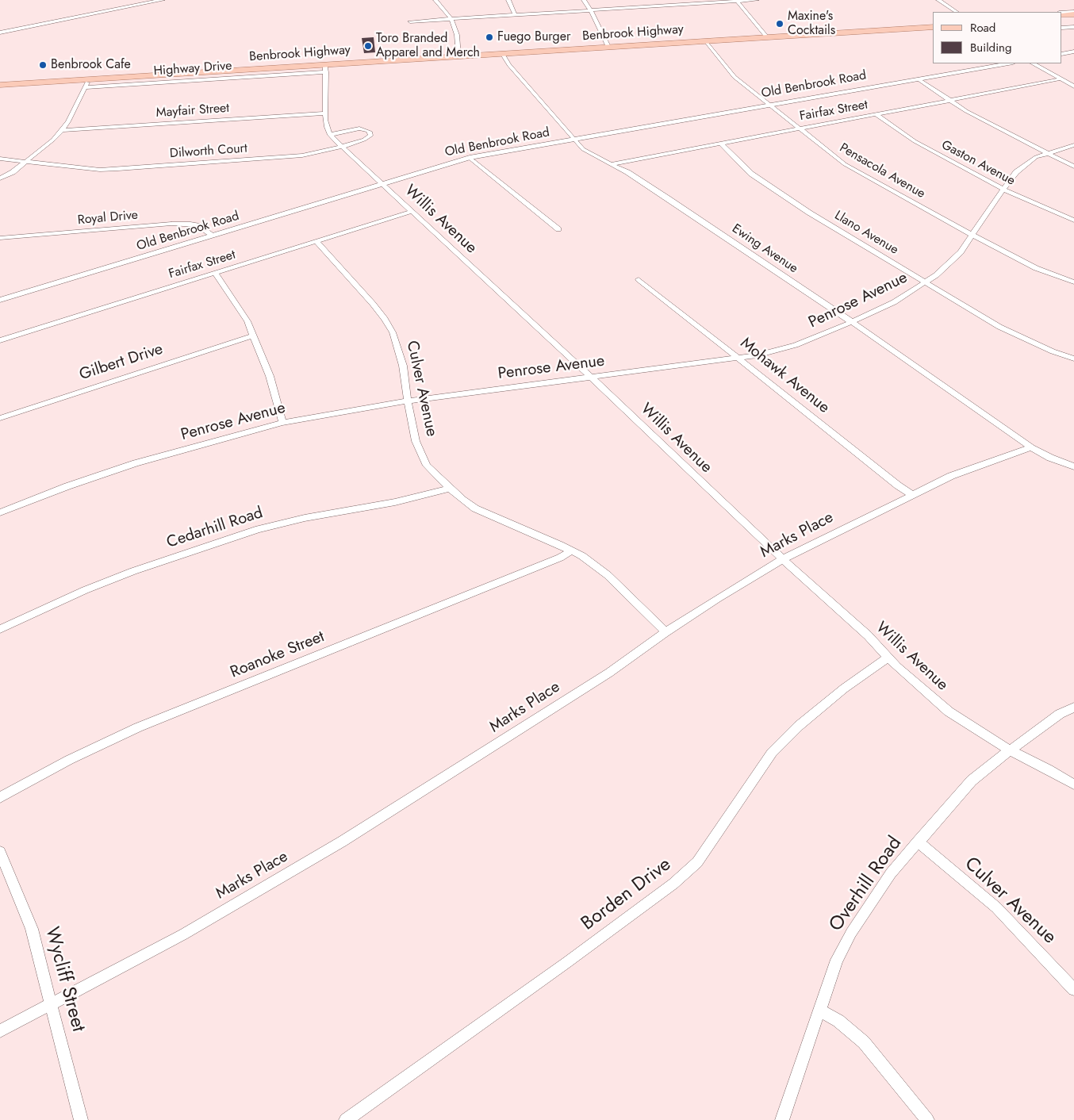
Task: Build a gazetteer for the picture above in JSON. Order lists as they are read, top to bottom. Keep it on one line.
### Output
{"streets":{"main road":["Benbrook Highway"],"street":["Highway Drive","Old Benbrook Road","Mayfair Street","Fairfax Street","Dilworth Court","Gaston Avenue","Pensacola Avenue","Royal Drive","Willis Avenue","Llano Avenue","Ewing Avenue","Penrose Avenue","Gilbert Drive","Mohawk Avenue","Culver Avenue","Cedarhill Road","Marks Place","Roanoke Street","Overhill Road","Borden Drive","Wycliff Street"]},"crossings":[["Benbrook Highway","Highway Drive"],["Benbrook Highway","Pensacola Avenue"],["Benbrook Highway","Ewing Avenue"],["Old Benbrook Road","Pensacola Avenue"],["Old Benbrook Road","Royal Drive"],["Old Benbrook Road","Willis Avenue"],["Old Benbrook Road","Ewing Avenue"],["Fairfax Street","Gaston Avenue"],["Fairfax Street","Pensacola Avenue"],["Fairfax Street","Willis Avenue"],["Fairfax Street","Llano Avenue"],["Fairfax Street","Ewing Avenue"],["Fairfax Street","Culver Avenue"],["Dilworth Court","Willis Avenue"],["Gaston Avenue","Penrose Avenue"],["Pensacola Avenue","Penrose Avenue"],["Willis Avenue","Penrose Avenue"],["Willis Avenue","Marks Place"],["Willis Avenue","Overhill Road"],["Willis Avenue","Borden Drive"],["Llano Avenue","Penrose Avenue"],["Ewing Avenue","Penrose Avenue"],["Ewing Avenue","Marks Place"],["Penrose Avenue","Mohawk Avenue"],["Penrose Avenue","Culver Avenue"],["Mohawk Avenue","Marks Place"],["Culver Avenue","Cedarhill Road"],["Culver Avenue","Marks Place"],["Culver Avenue","Roanoke Street"],["Culver Avenue","Overhill Road"],["Marks Place","Wycliff Street"]],"places":["Maxine's Cocktails","Fuego Burger","Toro Branded Apparel and Merch","Benbrook Cafe"],"legend":["Road","Building"]}
